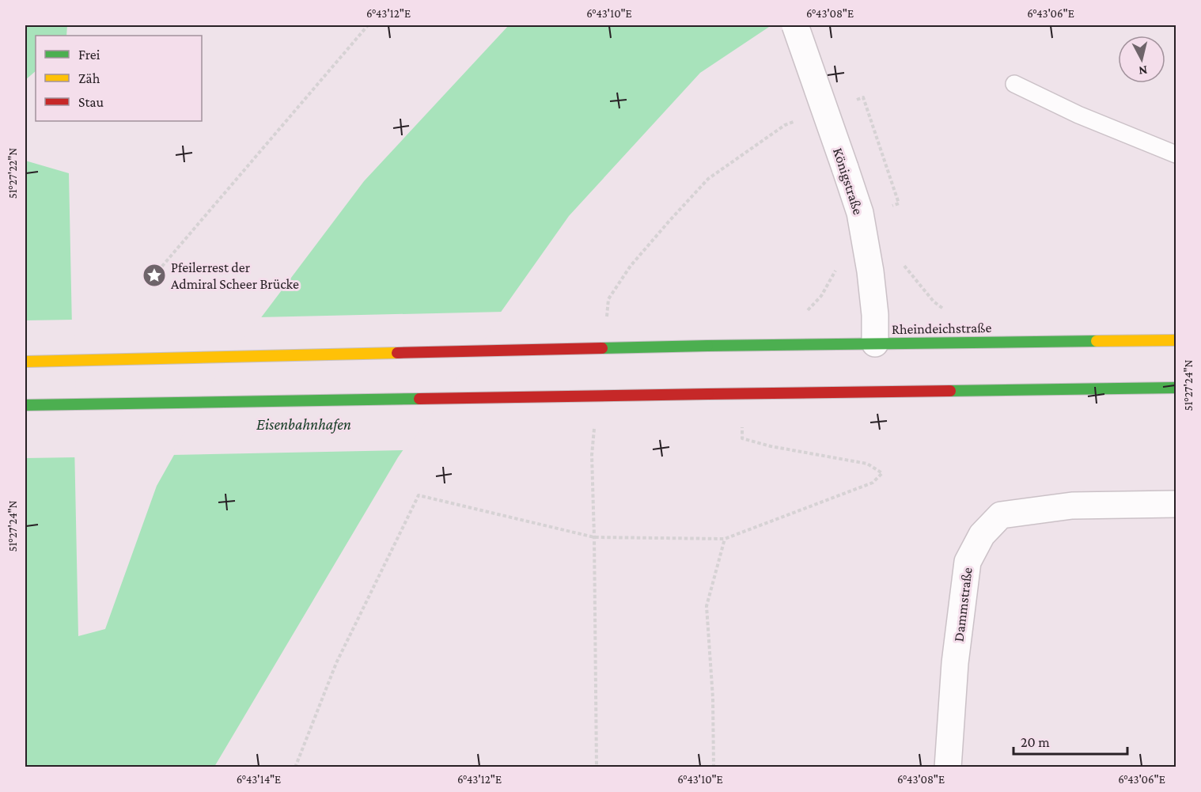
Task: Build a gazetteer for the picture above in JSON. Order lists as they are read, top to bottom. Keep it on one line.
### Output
{"streets":{"main road":["Rheindeichstraße"],"street":["Königstraße","Dammstraße"]},"crossings":[["Königstraße","Rheindeichstraße"]],"water":["Eisenbahnhafen"],"places":{"place":["Pfeilerrest der Admiral Scheer Brücke"]},"legend":["Frei","Zäh","Stau"],"scale_bar":"20 m","north":"bottom","coordinates":["6°43'12\"E","6°43'10\"E","6°43'08\"E","6°43'06\"E","51°27'22\"N","51°27'24\"N","6°43'14\"E"]}
